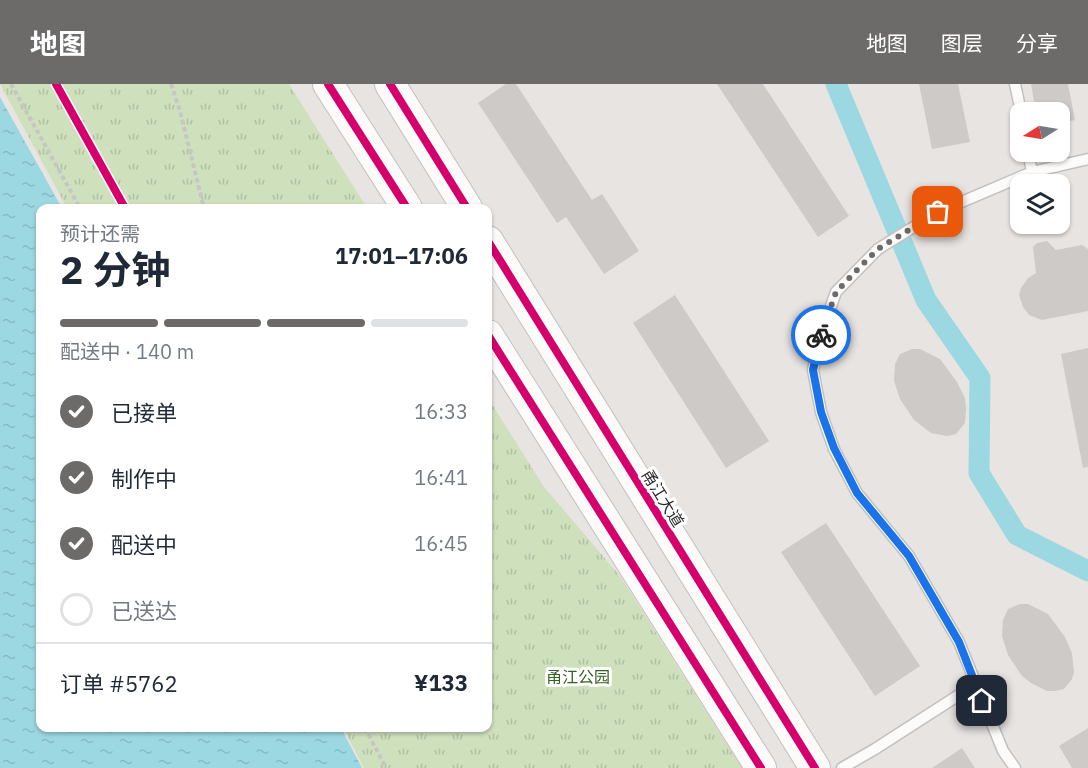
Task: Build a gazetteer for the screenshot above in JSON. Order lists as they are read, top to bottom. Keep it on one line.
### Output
{"streets":{"main road":["甬江大道"]},"parks":["甬江公园"],"north":"left","page":{"header":"地图","nav":["地图","图层","分享"],"heading":["2 分钟","预计还需","17:01–17:06"],"panel":["订单 #5762","¥133"],"bar":"配送中 · 140 m","list":[["已接单","16:33"],["制作中","16:41"],["配送中","16:45"],"已送达"]}}
